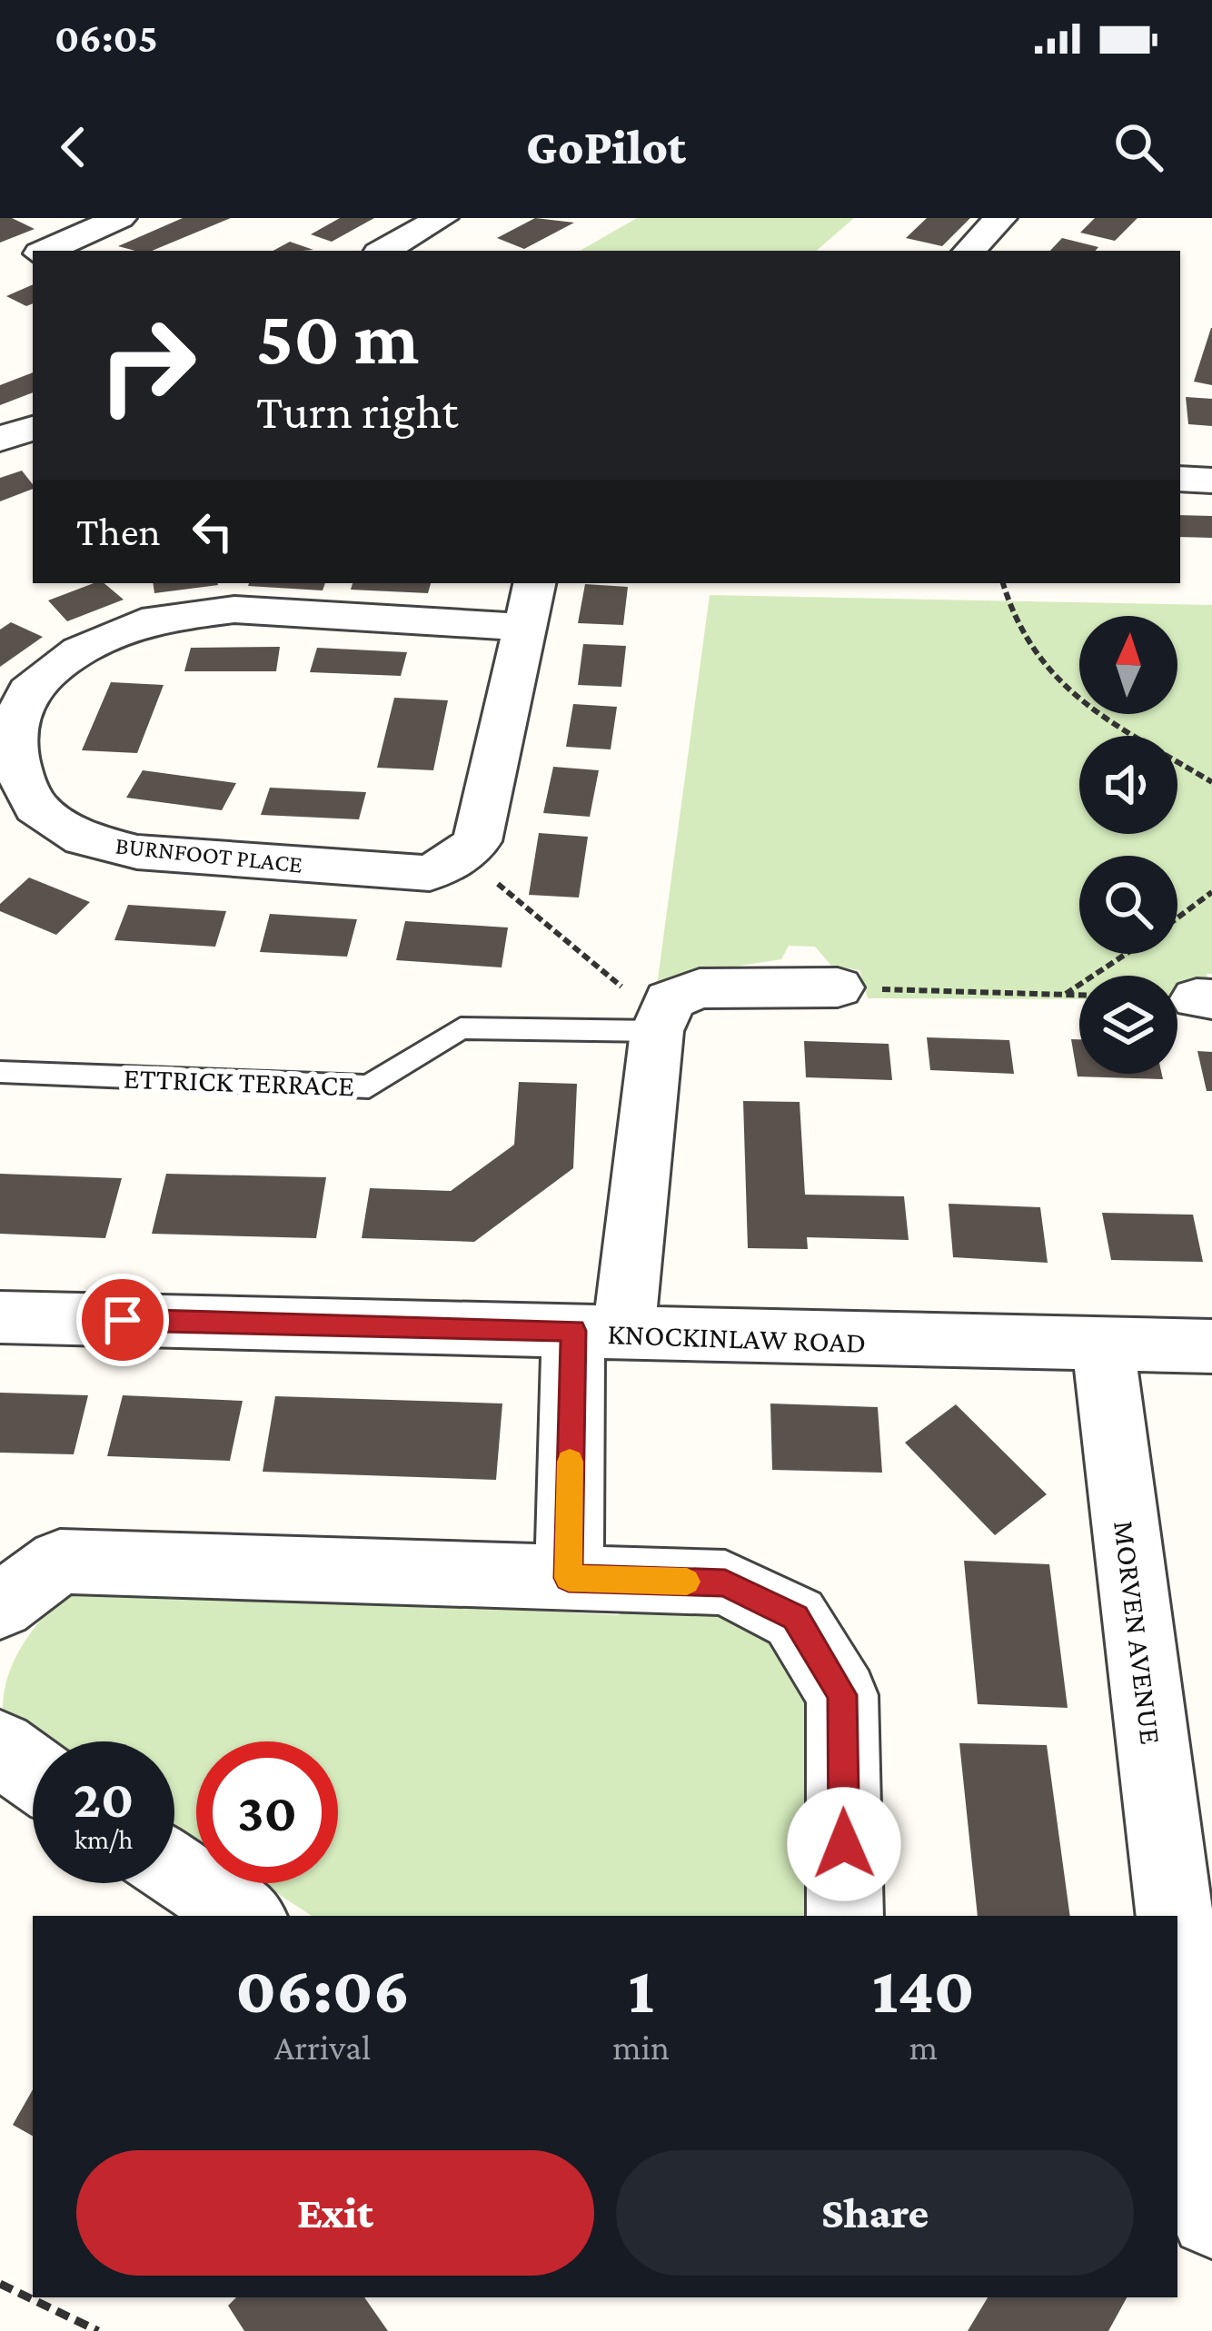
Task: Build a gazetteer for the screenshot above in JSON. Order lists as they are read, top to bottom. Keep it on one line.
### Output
{"streets":{"street":["BURNFOOT PLACE","KNOCKINLAW ROAD","MORVEN AVENUE"],"lane":["ETTRICK TERRACE"]},"crossings":[["KNOCKINLAW ROAD","MORVEN AVENUE"]],"north":"top","page":{"status":"06:05","header":"GoPilot","turn":["50 m","Turn right"],"then":"Then","speed":"20 km/h","limit":"30","eta":["06:06","Arrival","1","min","140","m"],"buttons":["Exit","Share"]}}
